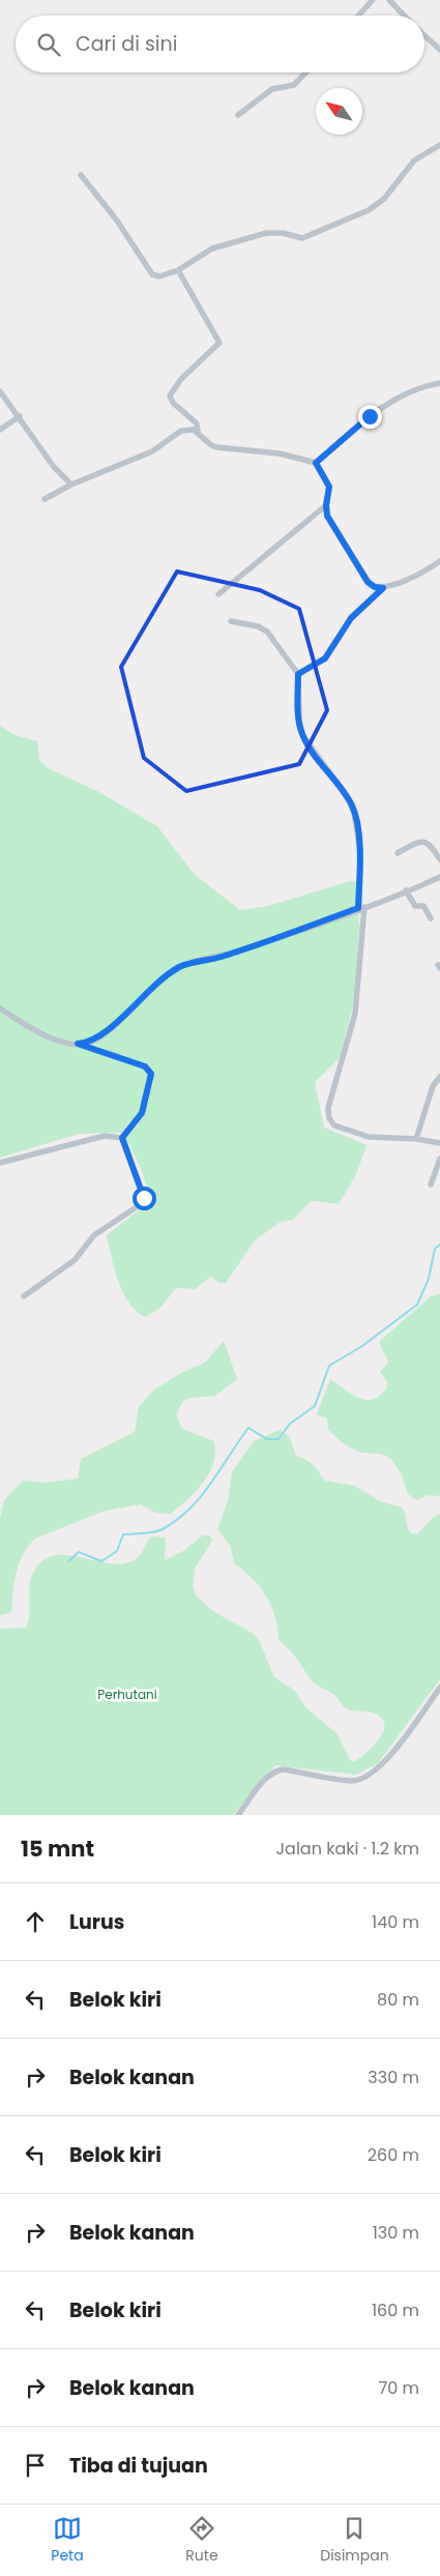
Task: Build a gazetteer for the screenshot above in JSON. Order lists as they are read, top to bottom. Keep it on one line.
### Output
{"parks":["Perhutani"],"north":"top left","page":{"search":"Cari di sini","heading":["15 mnt","Jalan kaki · 1.2 km"],"list":[["Lurus","140 m"],["Belok kiri","80 m"],["Belok kanan","330 m"],["Belok kiri","260 m"],["Belok kanan","130 m"],["Belok kiri","160 m"],["Belok kanan","70 m"],"Tiba di tujuan"],"nav":["Peta","Rute","Disimpan"]}}
